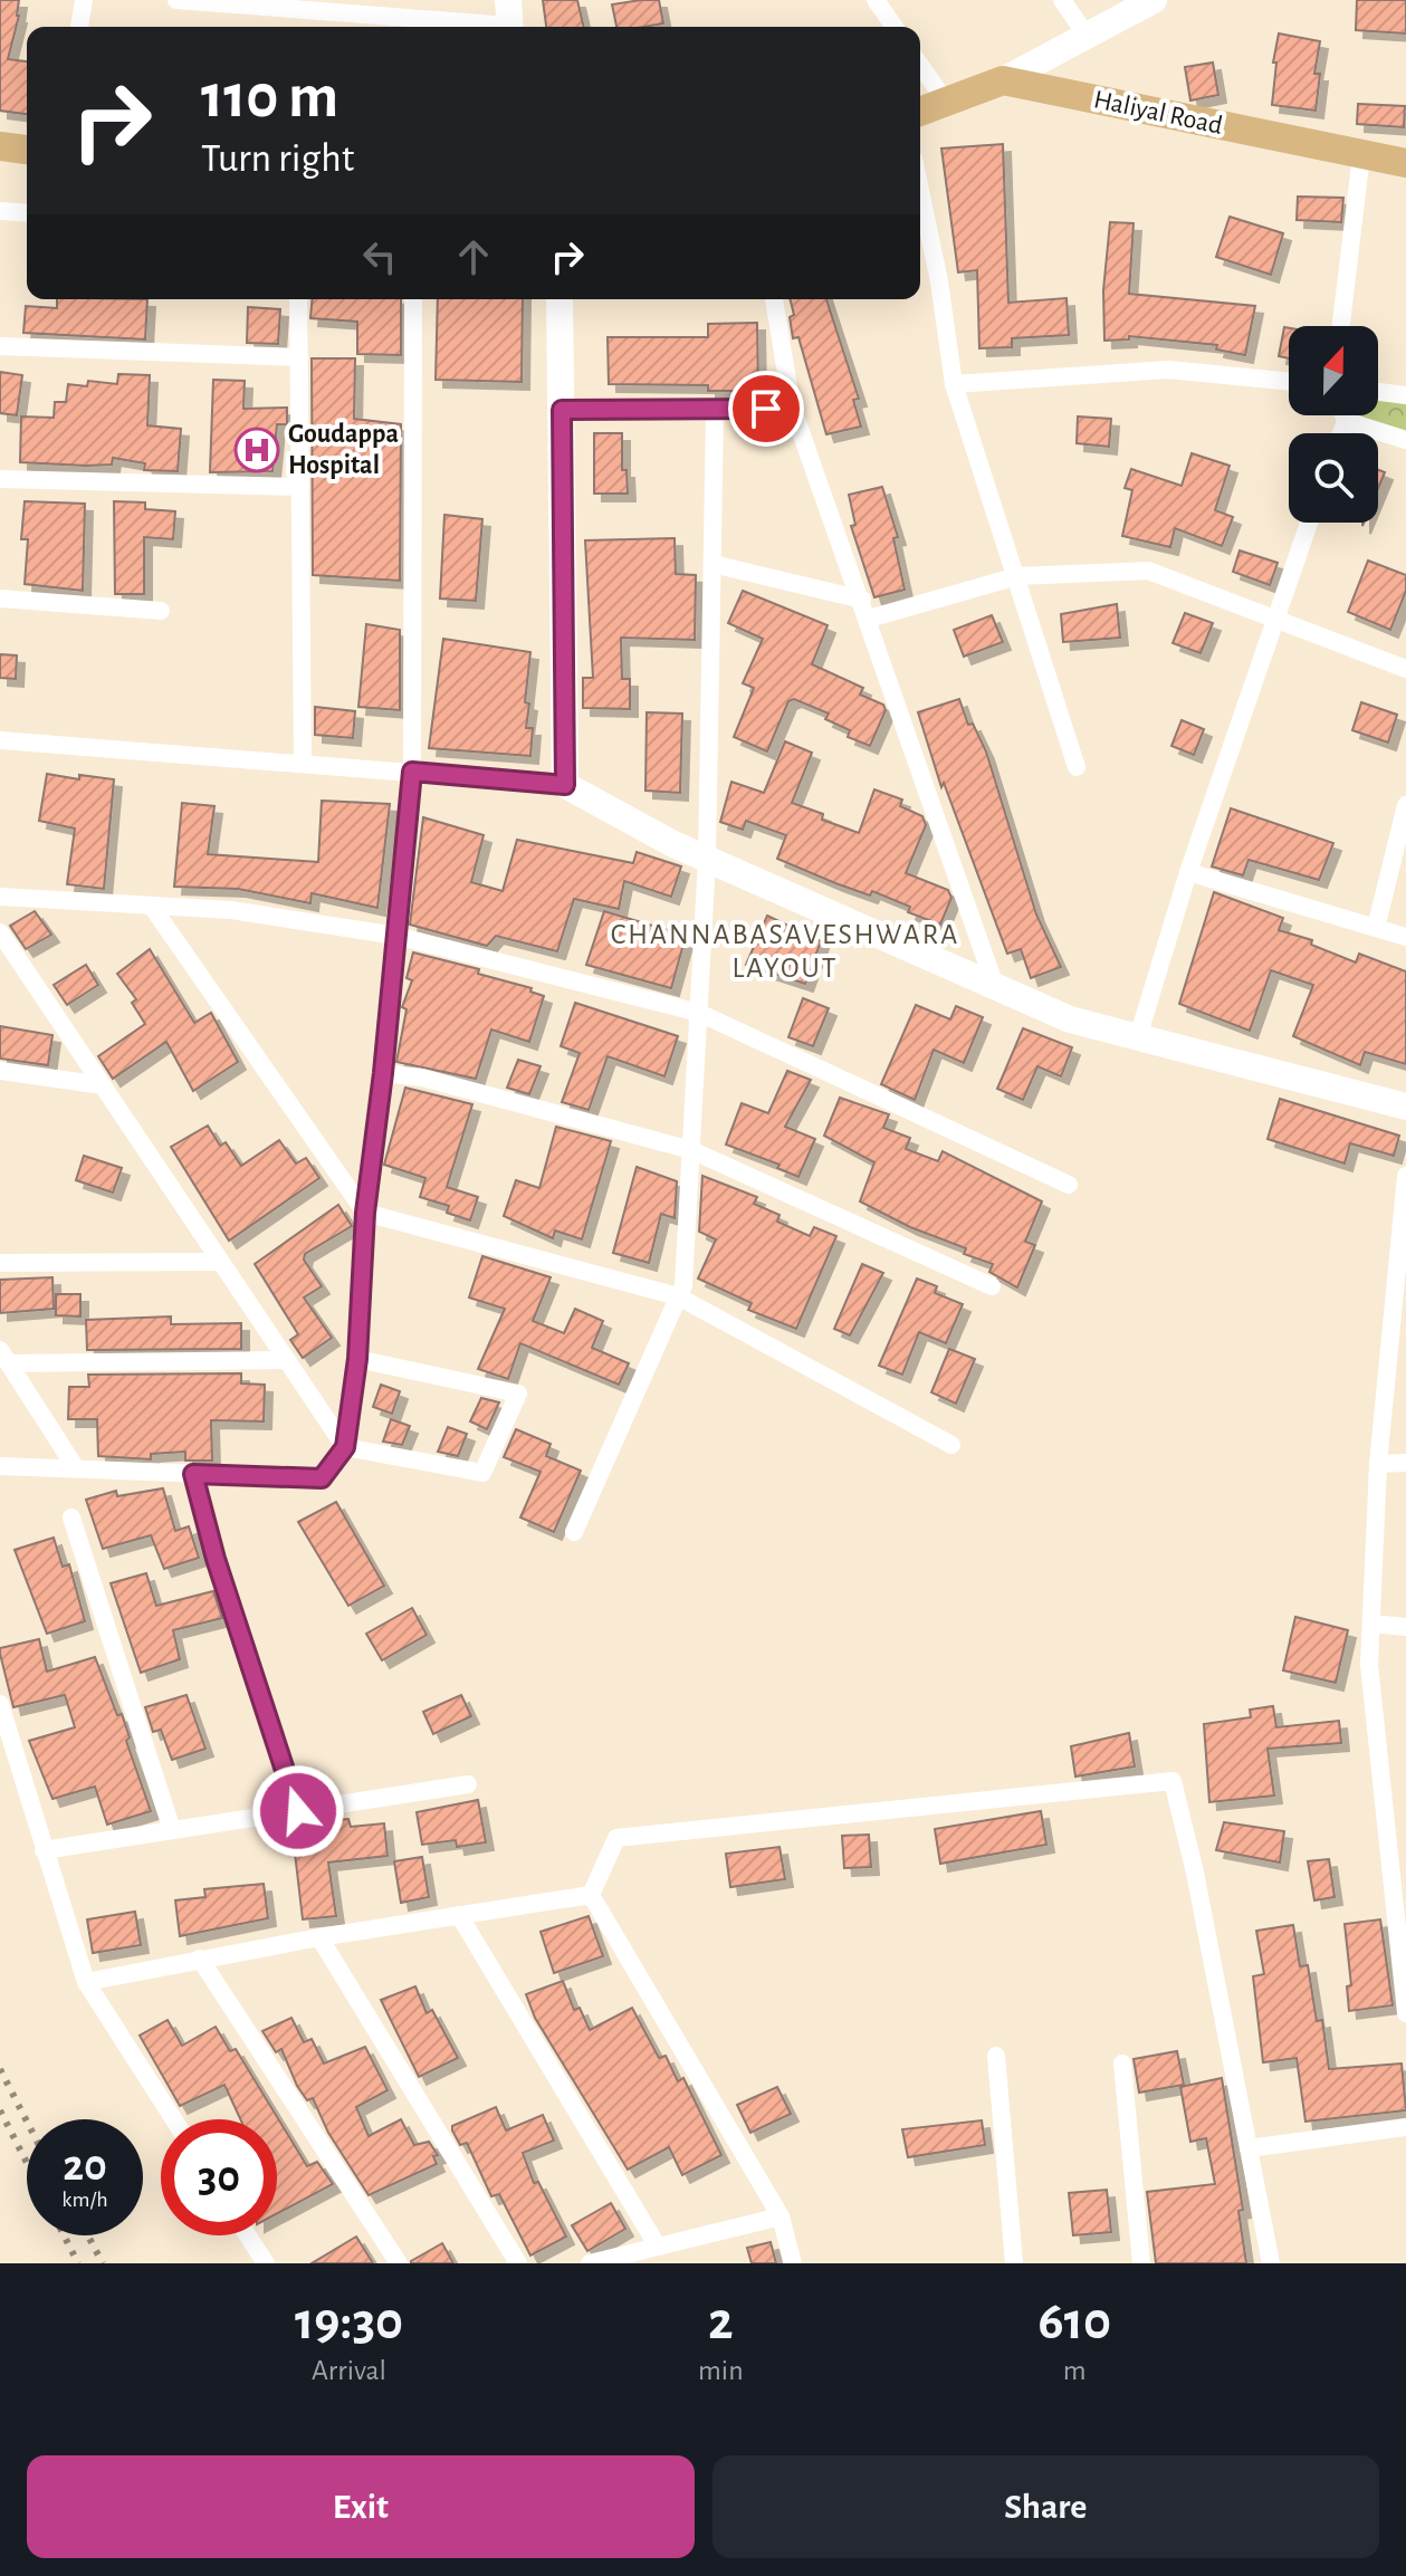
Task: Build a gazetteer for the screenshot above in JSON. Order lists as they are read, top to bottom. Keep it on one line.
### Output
{"streets":{"main road":["Haliyal Road"]},"districts":["CHANNABASAVESHWARA LAYOUT"],"places":{"hospital":["Goudappa Hospital"]},"north":"top","page":{"turn":["110 m","Turn right"],"speed":"20 km/h","limit":"30","eta":["19:30","Arrival","2","min","610","m"],"buttons":["Exit","Share"]}}
